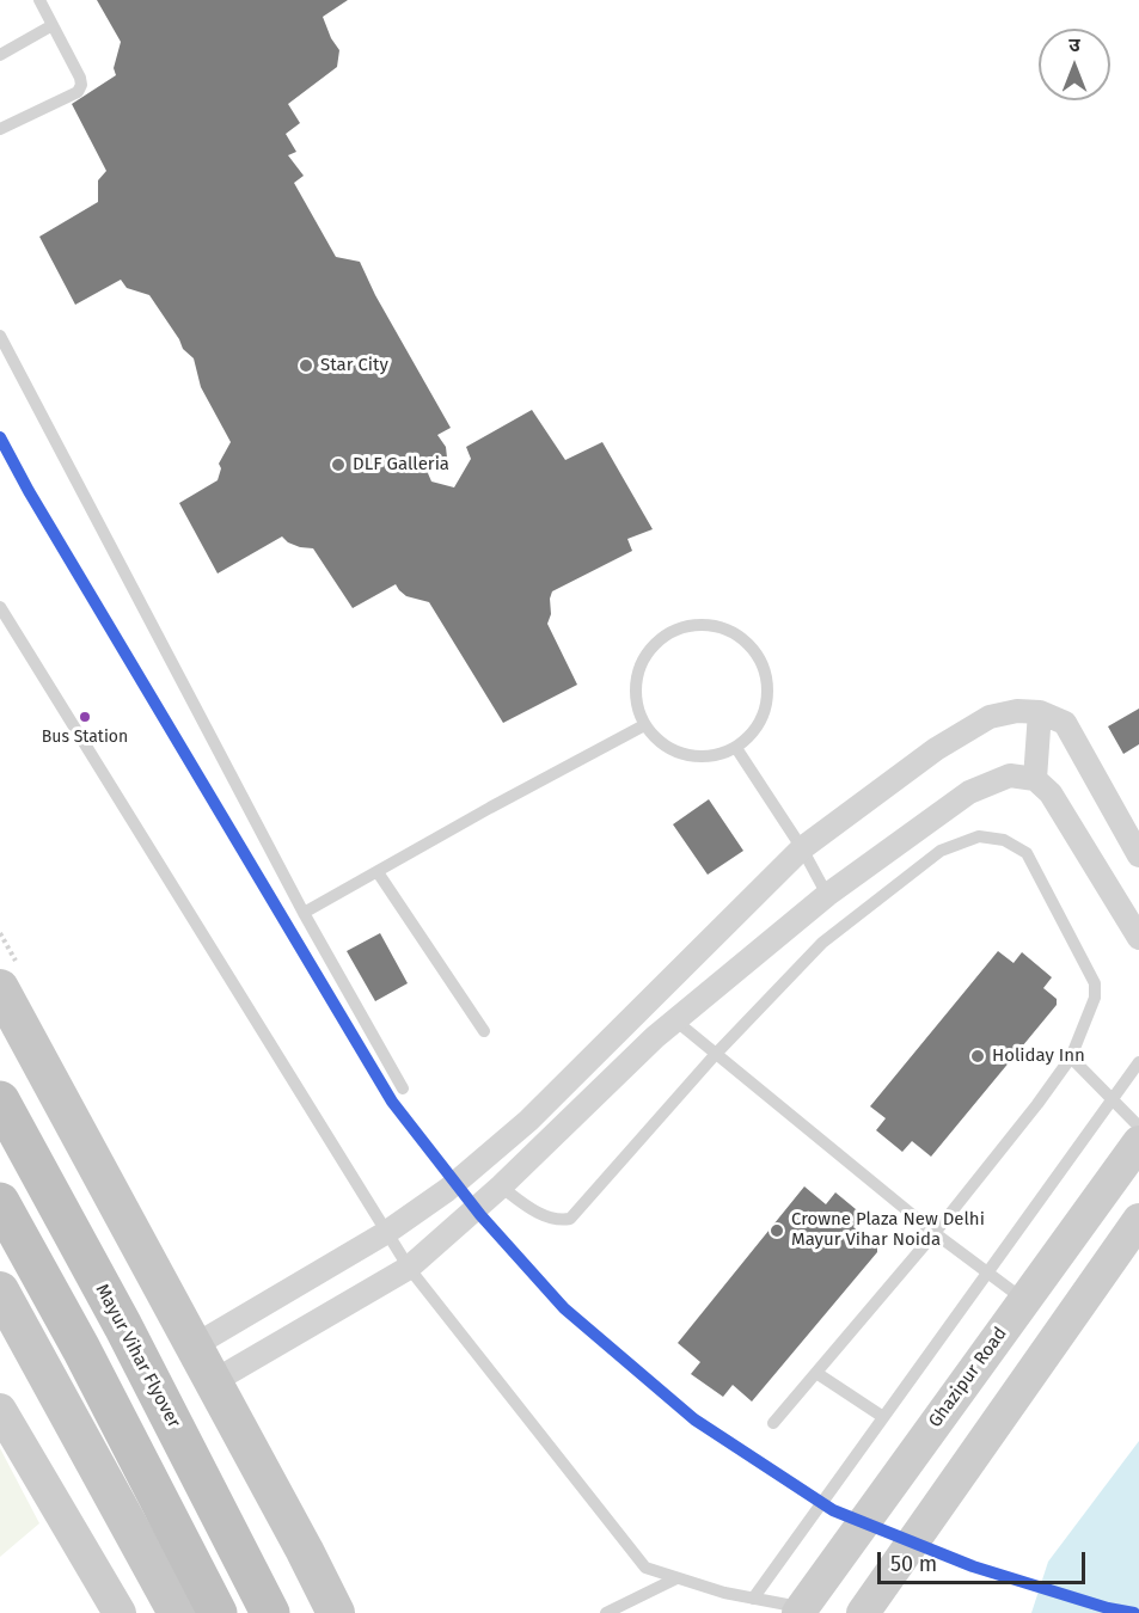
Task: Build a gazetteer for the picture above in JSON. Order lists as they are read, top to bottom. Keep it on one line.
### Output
{"streets":{"highway":["Mayur Vihar Flyover"],"main road":["Ghazipur Road"]},"places":["Star City","DLF Galleria","Bus Station","Holiday Inn","Crowne Plaza New Delhi Mayur Vihar Noida"],"scale_bar":"50 m","north":"top"}
